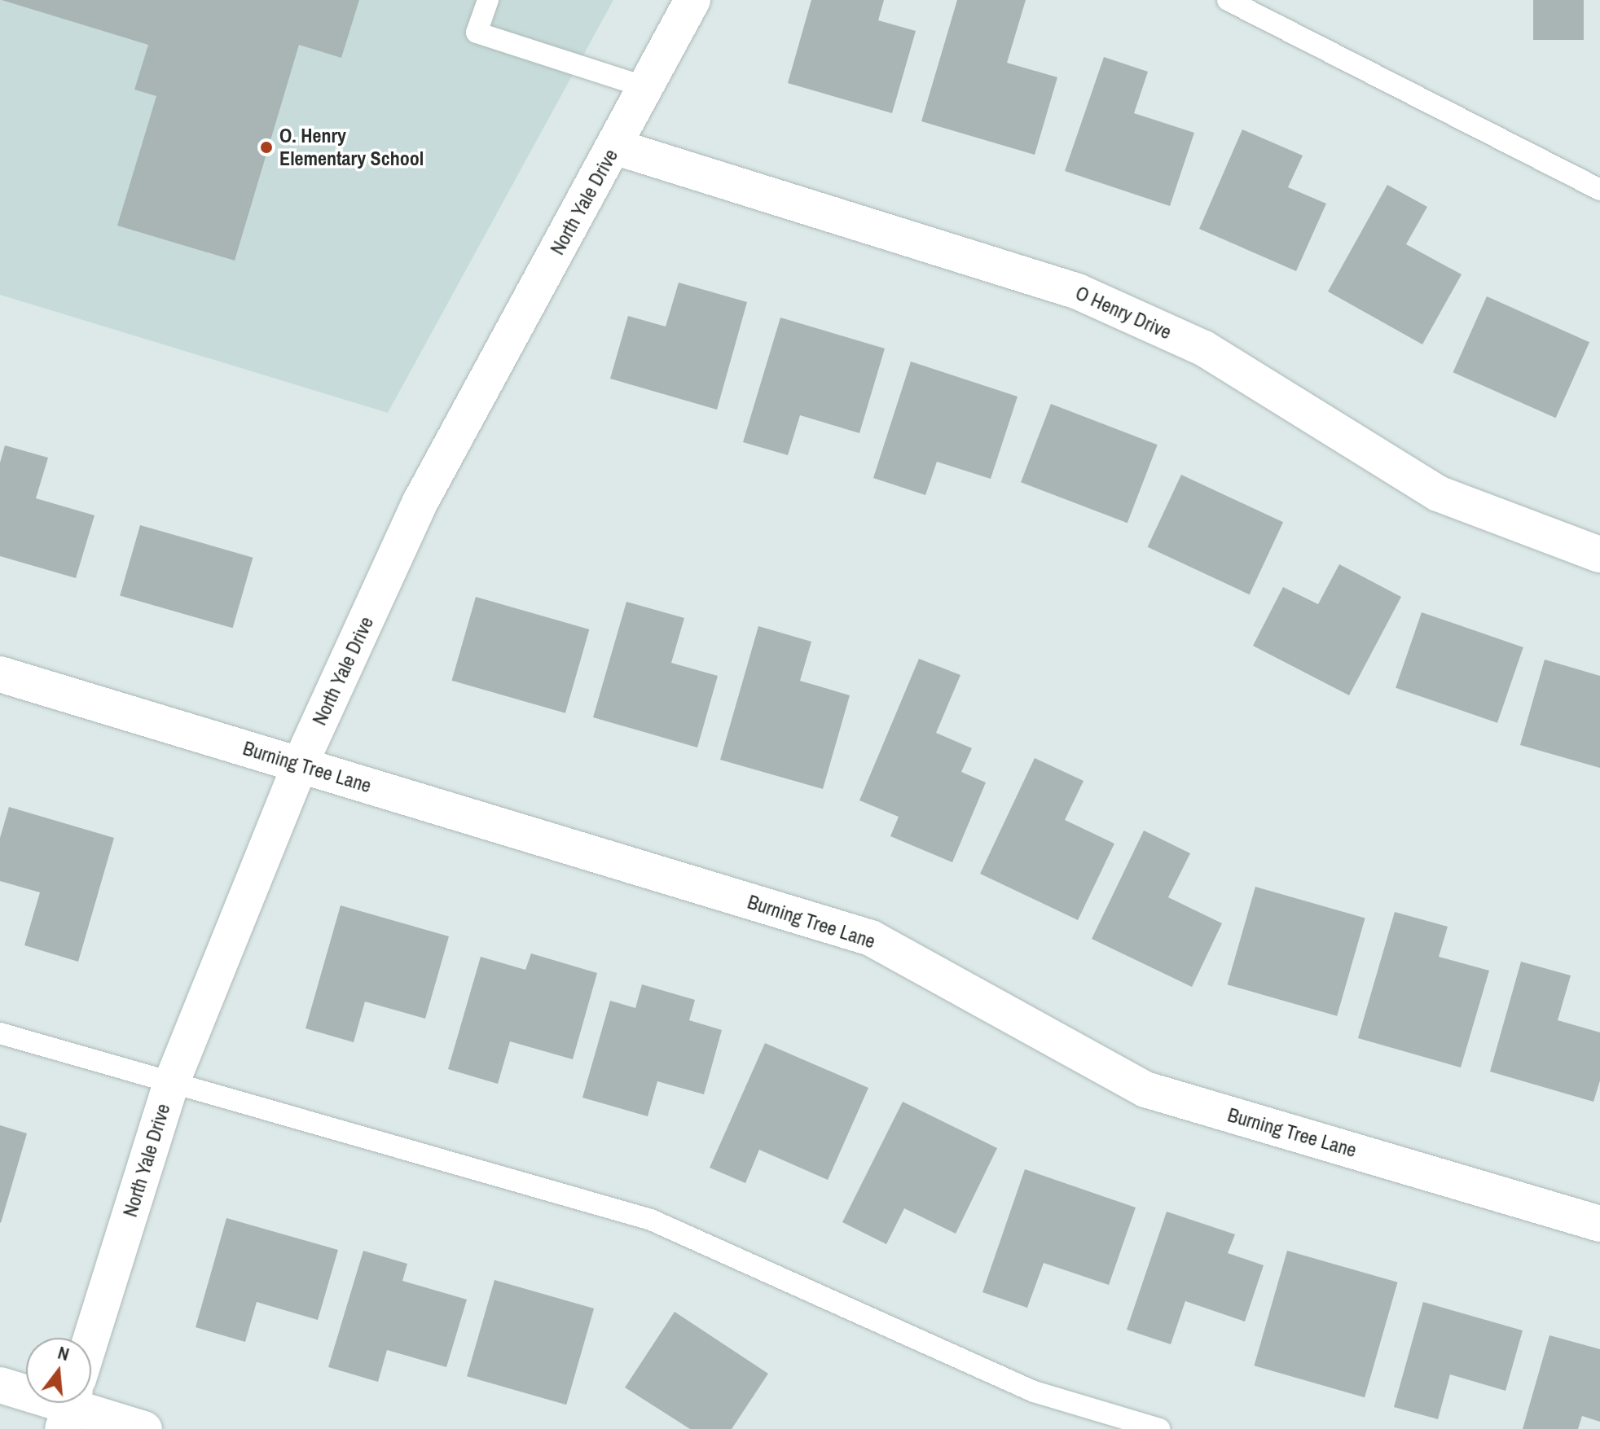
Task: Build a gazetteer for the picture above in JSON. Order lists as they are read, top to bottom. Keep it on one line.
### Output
{"streets":{"street":["North Yale Drive","O Henry Drive","Burning Tree Lane"]},"crossings":[["North Yale Drive","O Henry Drive"],["North Yale Drive","Burning Tree Lane"]],"places":["O. Henry Elementary School"],"north":"top"}
